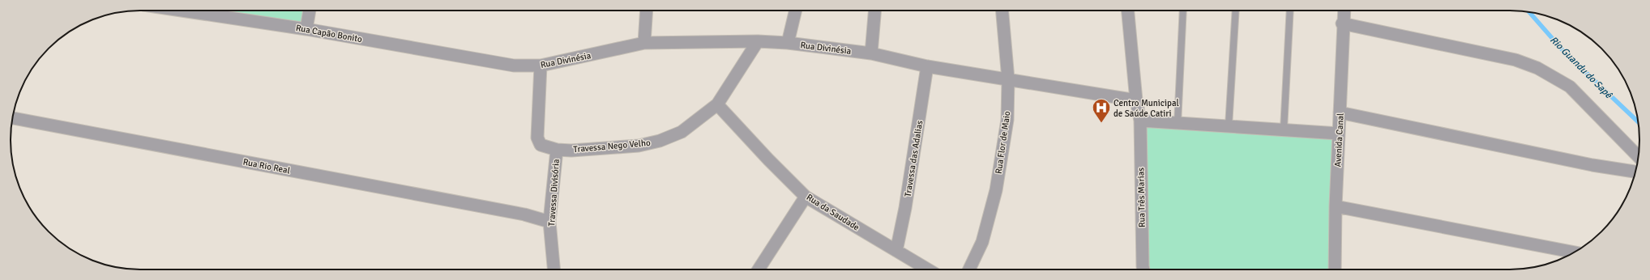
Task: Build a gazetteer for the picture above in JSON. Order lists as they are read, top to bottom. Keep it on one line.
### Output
{"streets":{"street":["Rua Capão Bonito","Rua Divinésia","Avenida Canal","Rua Flor de Maio","Travessa Nego Velho","Travessa das Adalias","Rua Rio Real","Travessa Divisória","Rua Três Marias","Rua da Saudade"]},"crossings":[["Rua Capão Bonito","Rua Divinésia"],["Rua Divinésia","Rua Flor de Maio"],["Rua Divinésia","Travessa Nego Velho"],["Rua Divinésia","Travessa das Adalias"],["Rua Divinésia","Travessa Divisória"],["Rua Divinésia","Rua Três Marias"],["Travessa Nego Velho","Travessa Divisória"],["Travessa Nego Velho","Rua da Saudade"],["Travessa das Adalias","Rua da Saudade"],["Rua Rio Real","Travessa Divisória"]],"water":["Rio Guandu do Sapê"],"places":{"hospital":["Centro Municipal de Saúde Catiri"]}}
